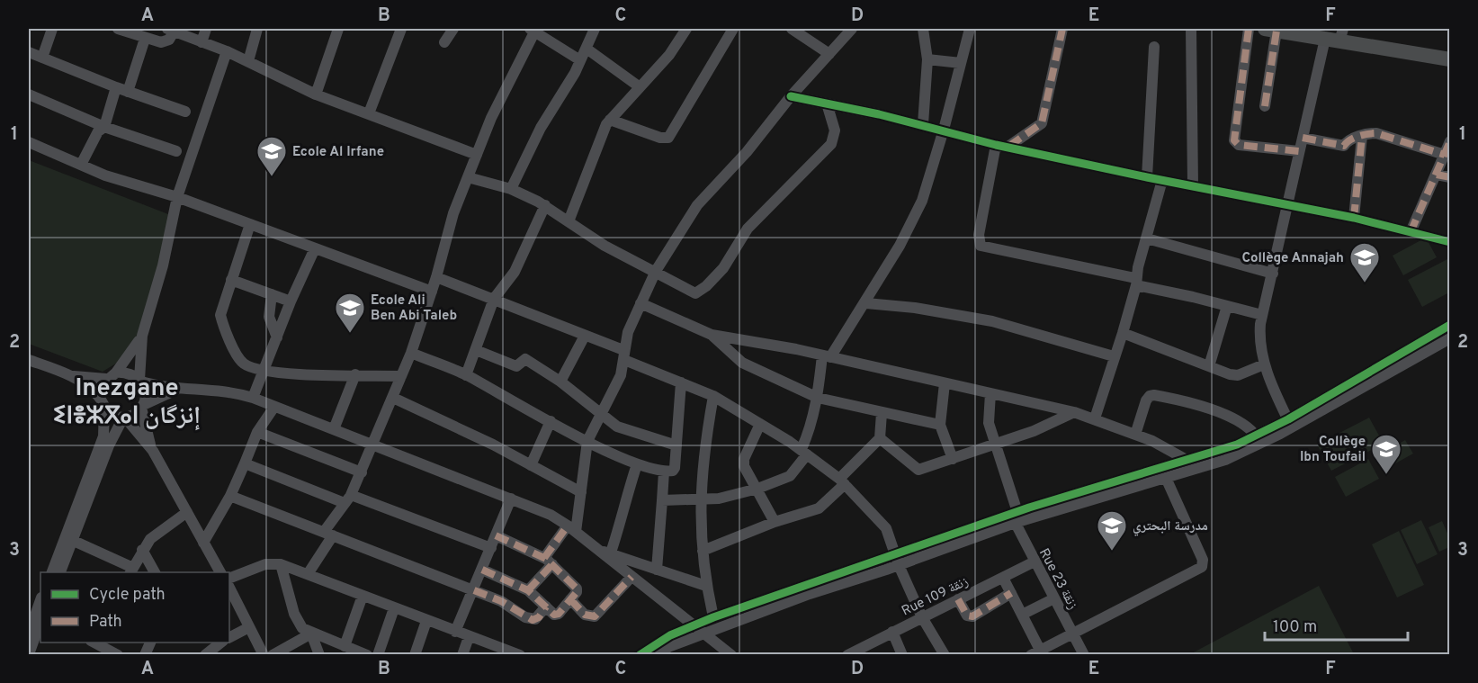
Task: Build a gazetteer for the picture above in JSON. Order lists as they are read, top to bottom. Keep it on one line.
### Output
{"streets":{"street":["Rue 23 زنقة","Rue 109 زنقة"]},"crossings":[["Rue 23 زنقة","Rue 109 زنقة"]],"districts":["Inezgane ⵉⵏⴻⵣⴳⴰⵏ إنزگان"],"places":{"school or university":["Ecole Al Irfane","Collège Annajah","Ecole Ali Ben Abi Taleb","Collège Ibn Toufail","مدرسة البحتري"]},"legend":["Cycle path","Path"],"scale_bar":"100 m","grid":{"columns":["A","B","C","D","E","F"],"rows":["1","2","3"]}}
